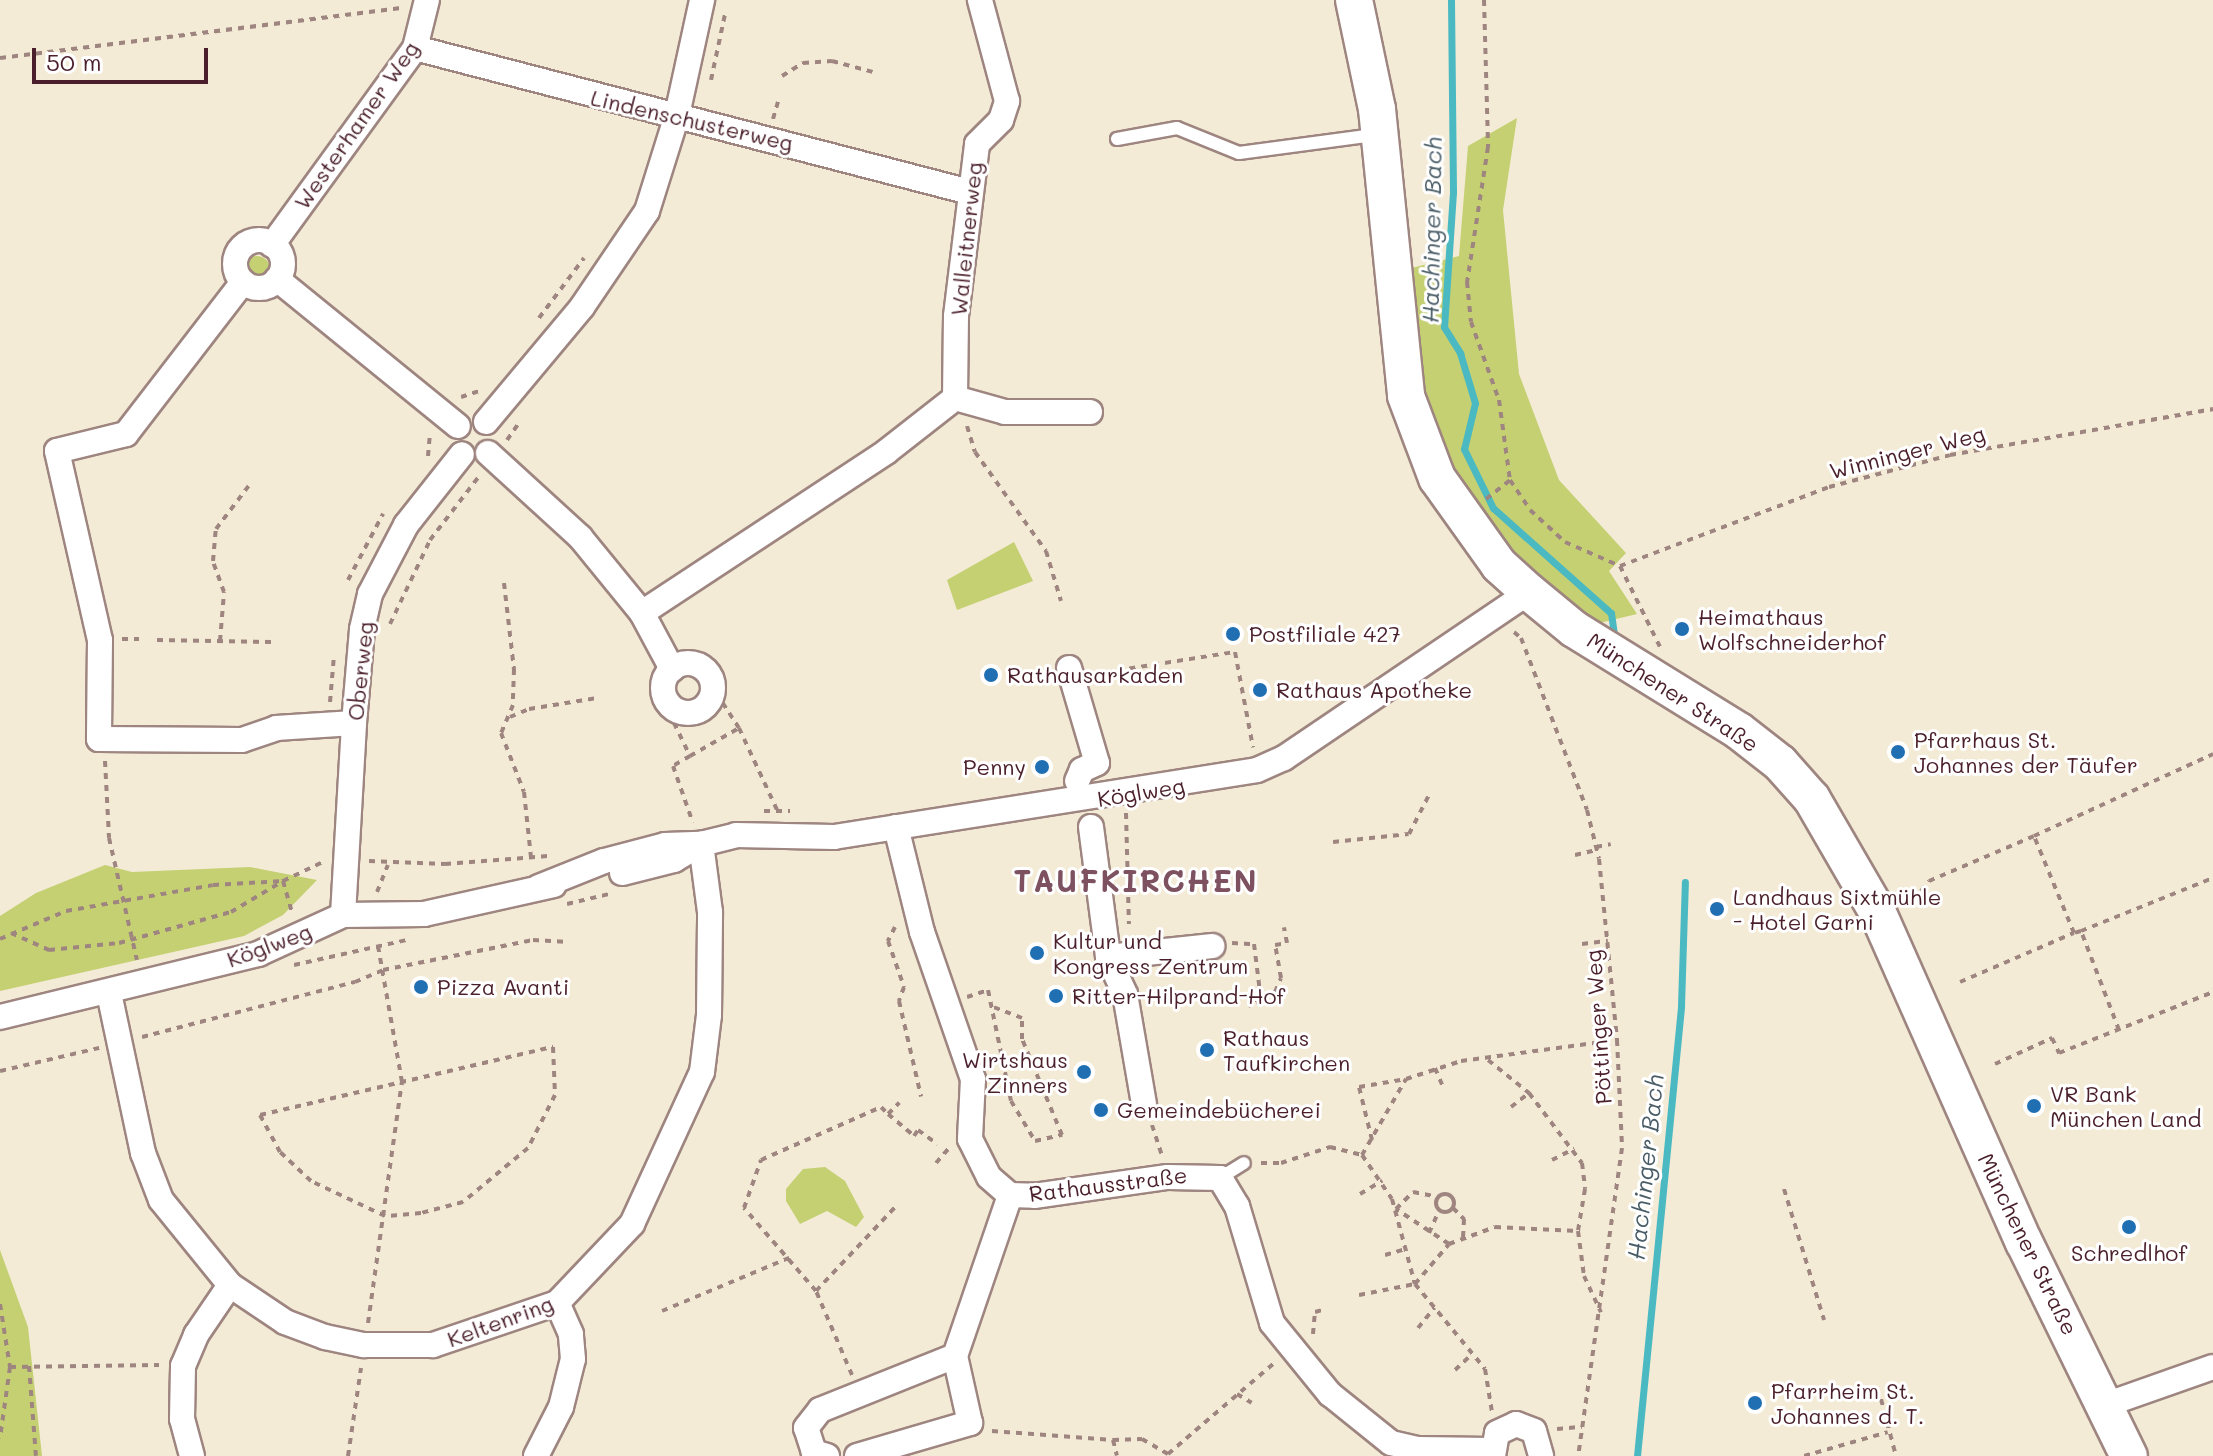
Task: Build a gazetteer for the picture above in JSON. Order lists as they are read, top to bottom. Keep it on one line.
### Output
{"streets":{"main road":["Münchener Straße"],"street":["Lindenschusterweg","Westerhamer Weg","Walleitnerweg","Oberweg","Köglweg","Rathausstraße","Keltenring"],"path":["Winninger Weg","Pöttinger Weg"]},"crossings":[["Lindenschusterweg","Westerhamer Weg"],["Lindenschusterweg","Walleitnerweg"],["Oberweg","Köglweg"],["Münchener Straße","Köglweg"],["Köglweg","Pöttinger Weg"],["Köglweg","Rathausstraße"],["Köglweg","Keltenring"]],"districts":["TAUFKIRCHEN"],"water":["Hachinger Bach"],"places":["Heimathaus Wolfschneiderhof","Postfiliale 427","Rathausarkaden","Rathaus Apotheke","Pfarrhaus St. Johannes der Täufer","Penny","Landhaus Sixtmühle - Hotel Garni","Kultur und Kongress Zentrum","Pizza Avanti","Ritter-Hilprand-Hof","Rathaus Taufkirchen","Wirtshaus Zinners","VR Bank München Land","Gemeindebücherei","Schredlhof","Pfarrheim St. Johannes d. T."],"scale_bar":"50 m"}
